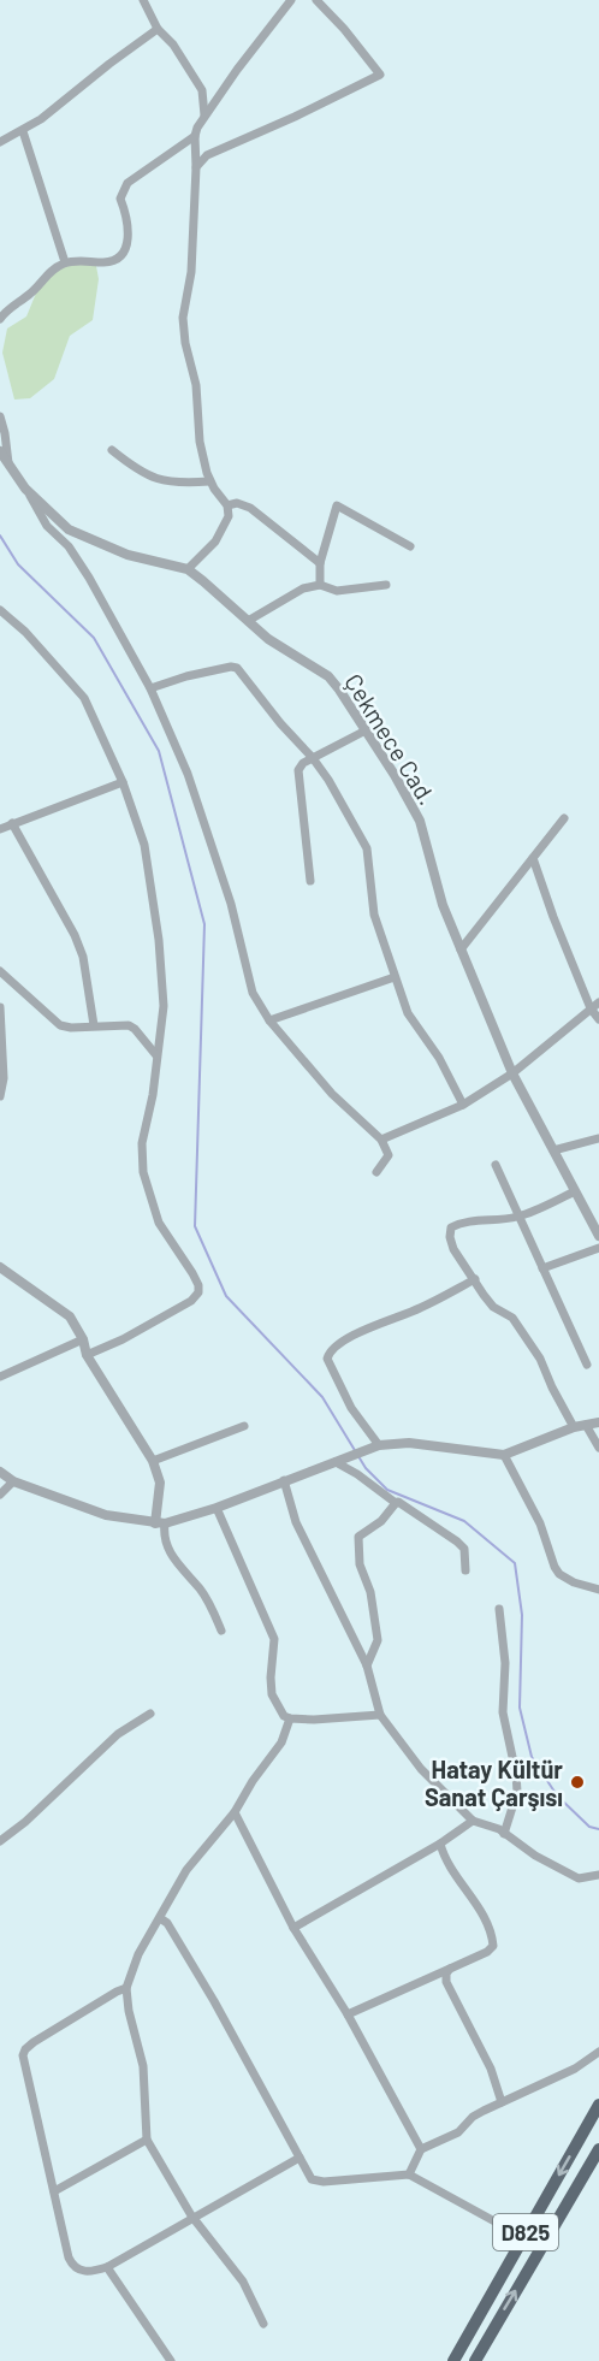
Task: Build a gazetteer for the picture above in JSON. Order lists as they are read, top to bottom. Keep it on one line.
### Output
{"streets":{"highway":["D825"],"street":["Çekmece Cad."]},"places":["Hatay Kültür Sanat Çarşısı"]}
